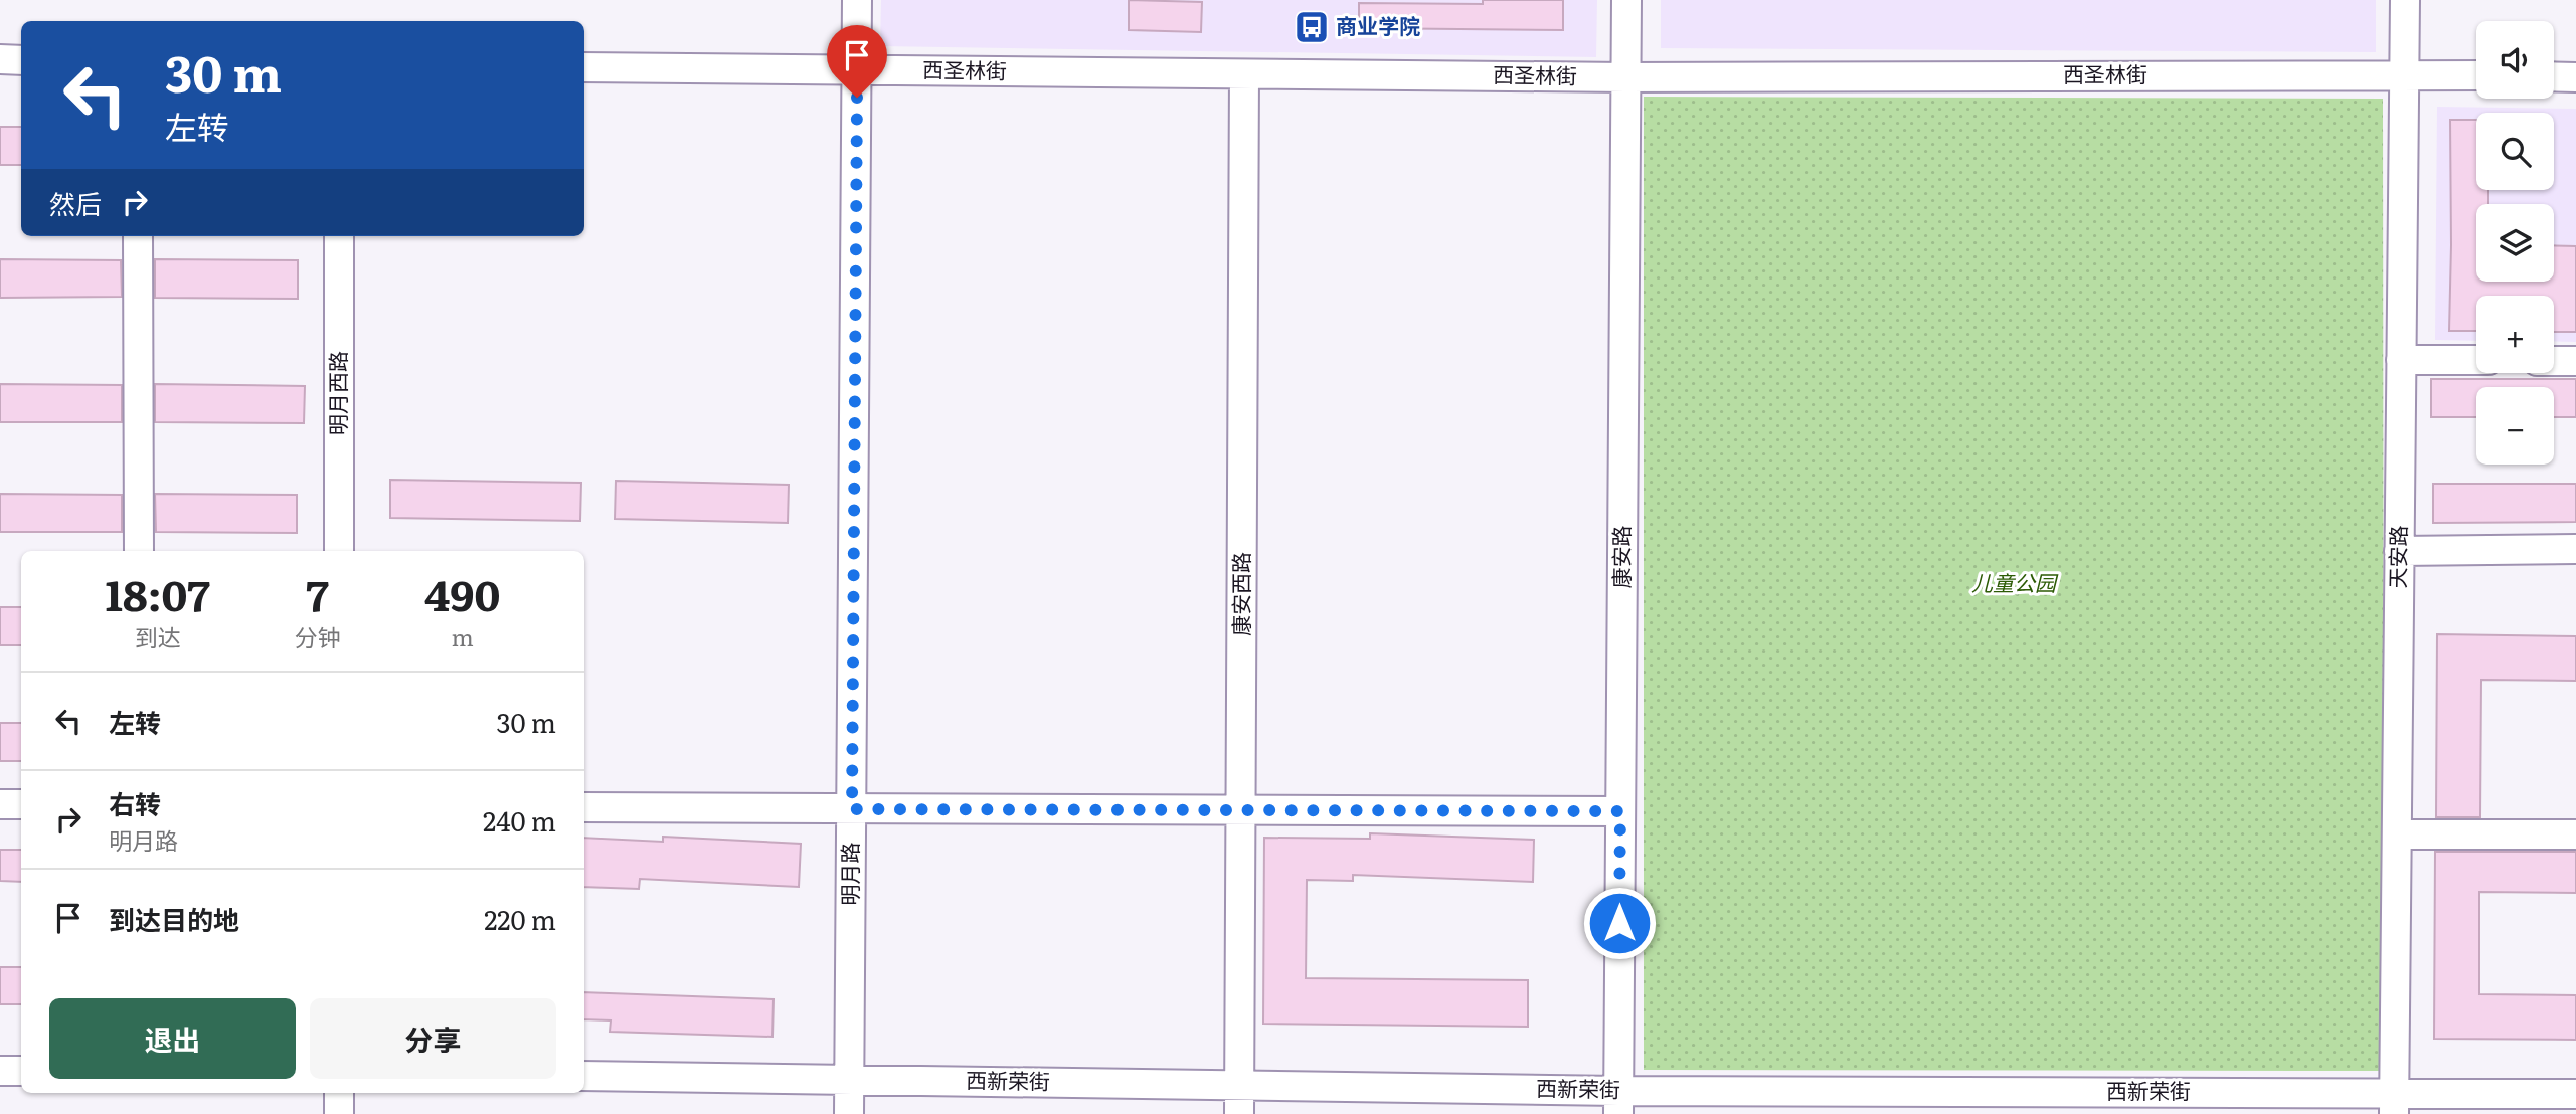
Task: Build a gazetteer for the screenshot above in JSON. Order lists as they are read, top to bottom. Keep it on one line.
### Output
{"streets":{"street":["西圣林街","明月西路","康安路","天安路","康安西路","明月路","西新荣街"]},"crossings":[["西圣林街","康安路"],["西圣林街","天安路"],["西圣林街","康安西路"],["西圣林街","明月路"],["康安路","西新荣街"],["天安路","西新荣街"],["康安西路","西新荣街"],["明月路","西新荣街"]],"parks":["儿童公园"],"places":{"bus stop":["商业学院"]},"page":{"map_buttons":["+","−"],"turn":["30 m","左转"],"then":"然后","eta":["18:07","到达","7","分钟","490","m"],"list":[{"name":"左转","value":"30 m"},{"name":"右转","note":"明月路","value":"240 m"},{"name":"到达目的地","value":"220 m"}],"buttons":["退出","分享"]}}
